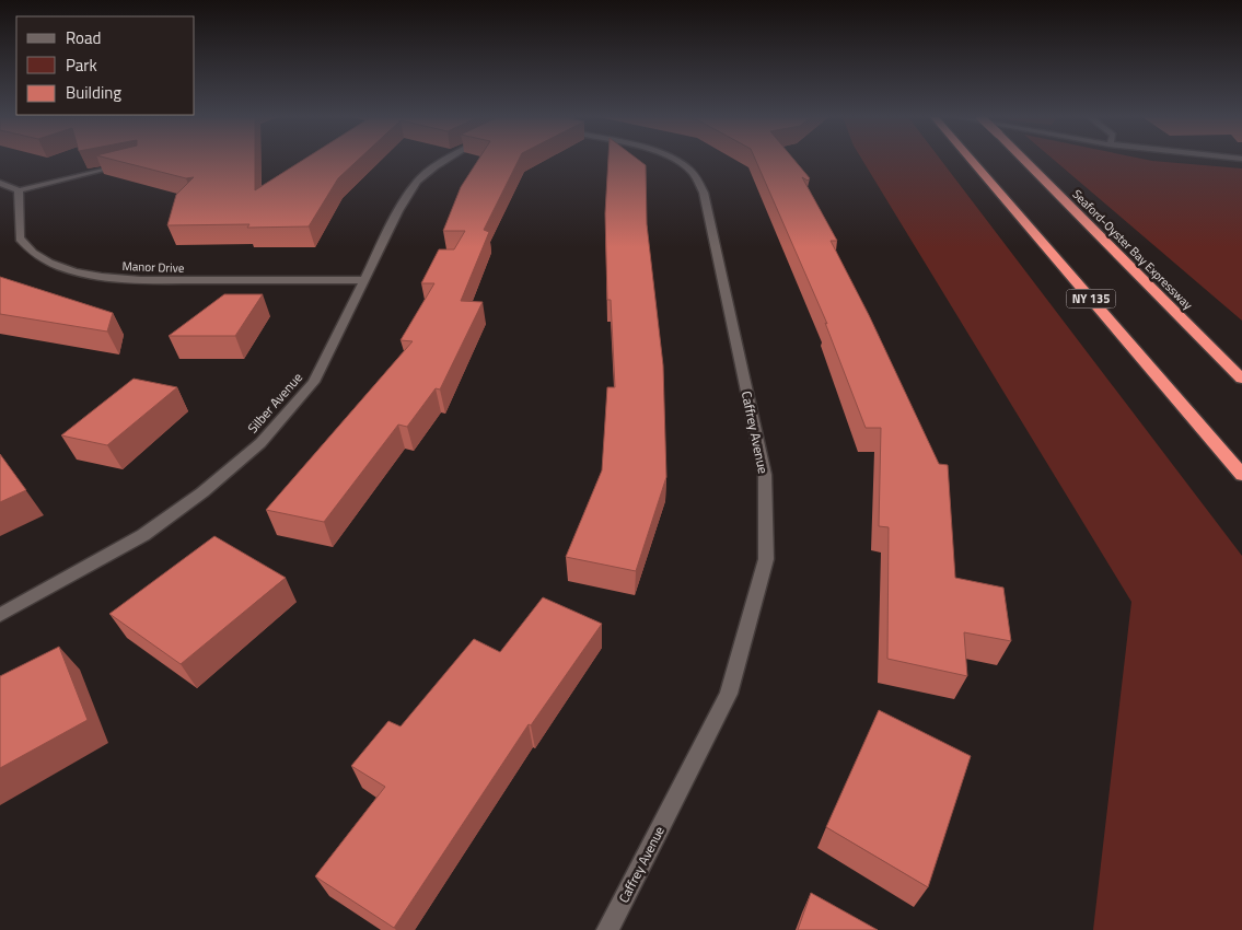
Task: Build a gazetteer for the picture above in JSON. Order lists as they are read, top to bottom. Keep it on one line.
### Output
{"streets":{"highway":["Seaford-Oyster Bay Expressway","NY 135"],"street":["Manor Drive","Silber Avenue","Caffrey Avenue"]},"crossings":[["Manor Drive","Silber Avenue"]],"legend":["Road","Park","Building"]}
